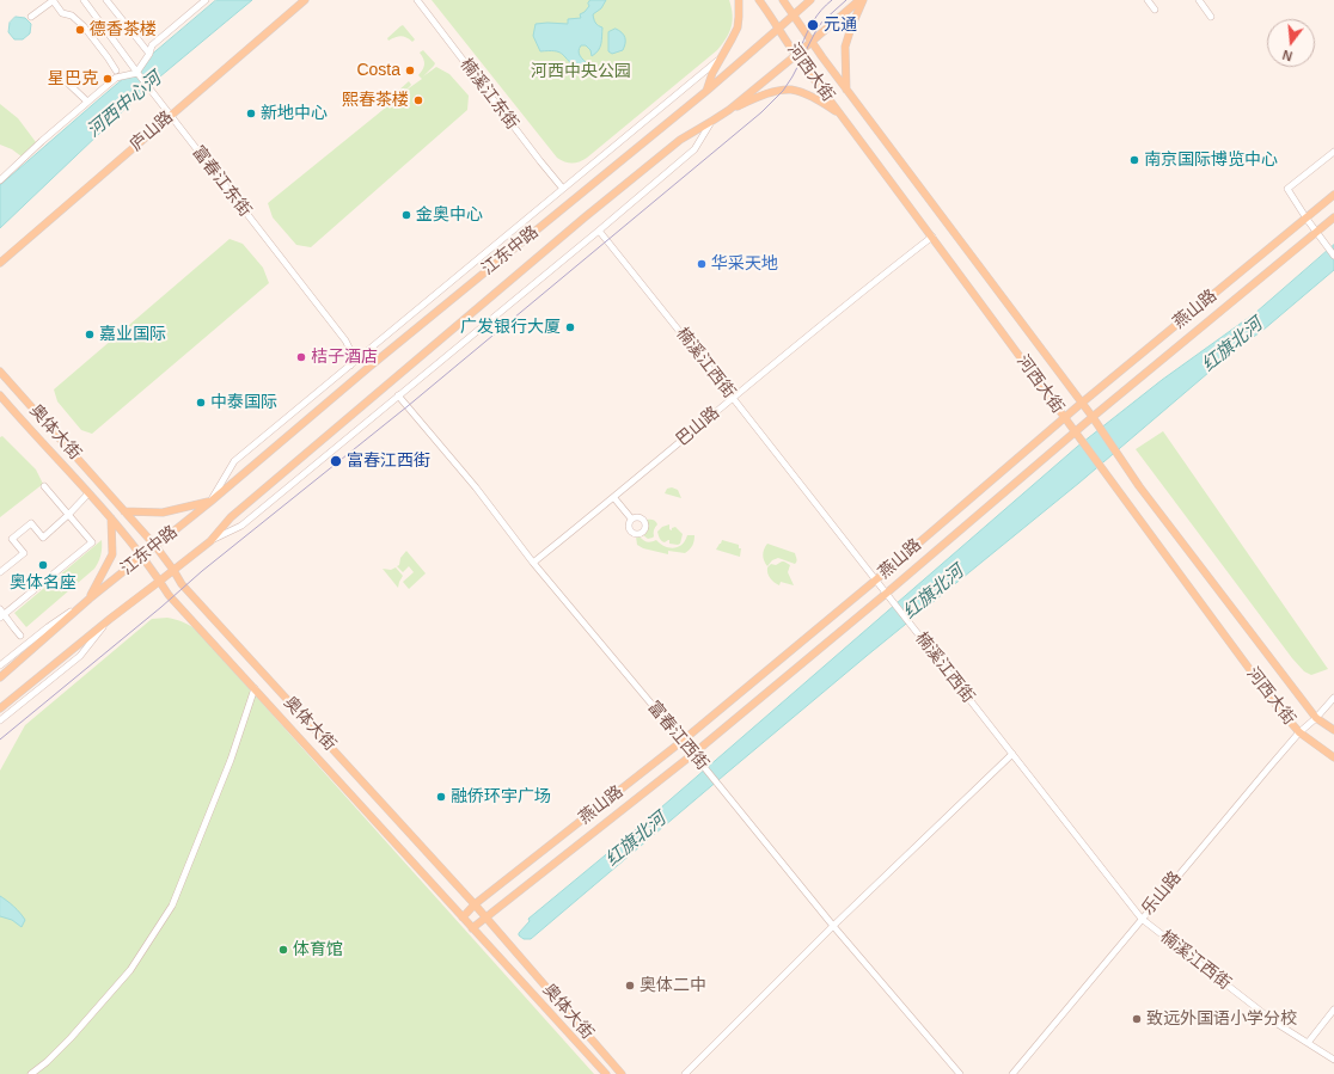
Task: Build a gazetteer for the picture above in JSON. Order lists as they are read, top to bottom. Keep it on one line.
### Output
{"streets":{"main road":["河西大街","庐山路","江东中路","燕山路","奥体大街"],"street":["楠溪江东街","富春江东街","楠溪江西街","巴山路","富春江西街","乐山路"]},"crossings":[["河西大街","江东中路"],["河西大街","燕山路"],["河西大街","巴山路"],["河西大街","乐山路"],["楠溪江东街","江东中路"],["庐山路","富春江东街"],["富春江东街","江东中路"],["江东中路","楠溪江西街"],["江东中路","奥体大街"],["江东中路","富春江西街"],["燕山路","楠溪江西街"],["燕山路","奥体大街"],["燕山路","富春江西街"],["楠溪江西街","巴山路"],["楠溪江西街","乐山路"],["巴山路","富春江西街"]],"water":["河西中心河","红旗北河"],"parks":["河西中央公园"],"places":["元通","德香茶楼","Costa","星巴克","熙春茶楼","新地中心","南京国际博览中心","金奥中心","华采天地","广发银行大厦","嘉业国际","桔子酒店","中泰国际","富春江西街","奥体名座","融侨环宇广场","体育馆","奥体二中","致远外国语小学分校"],"north":"bottom"}
